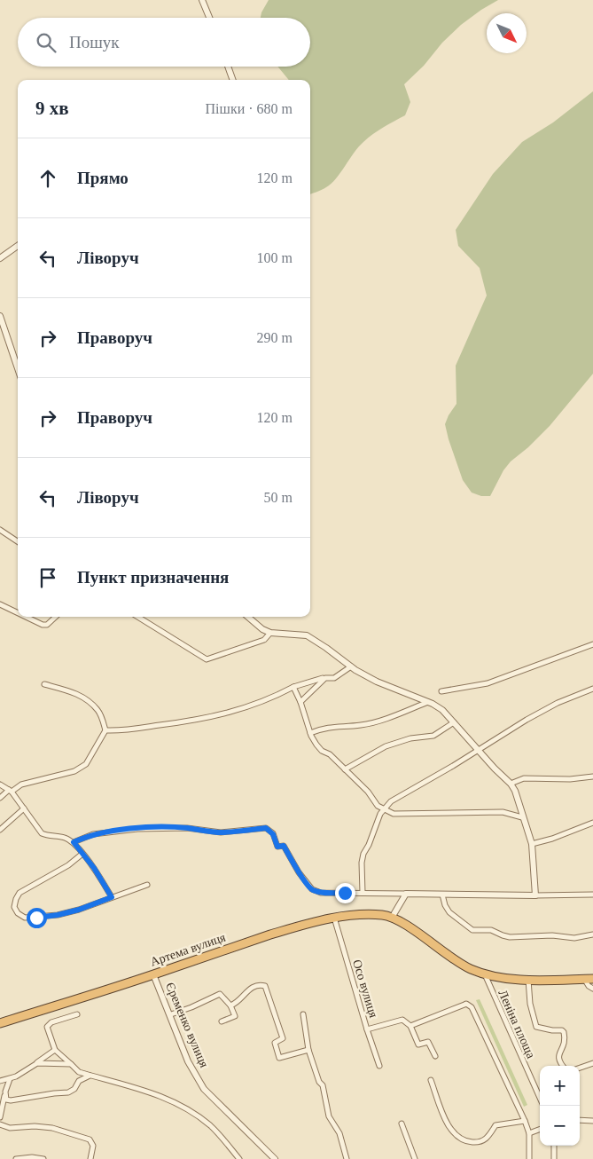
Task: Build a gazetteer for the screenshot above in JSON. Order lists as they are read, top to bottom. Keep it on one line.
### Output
{"streets":{"highway":["Артема вулиця"],"street":["Осо вулиця","Леніна площа","Єременко вулиця"]},"crossings":[["Артема вулиця","Осо вулиця"],["Артема вулиця","Єременко вулиця"]],"north":"bottom right","page":{"search":"Пошук","heading":["9 хв","Пішки · 680 m"],"list":[["Прямо","120 m"],["Ліворуч","100 m"],["Праворуч","290 m"],["Праворуч","120 m"],["Ліворуч","50 m"],"Пункт призначення"],"map_buttons":["+","−"]}}
